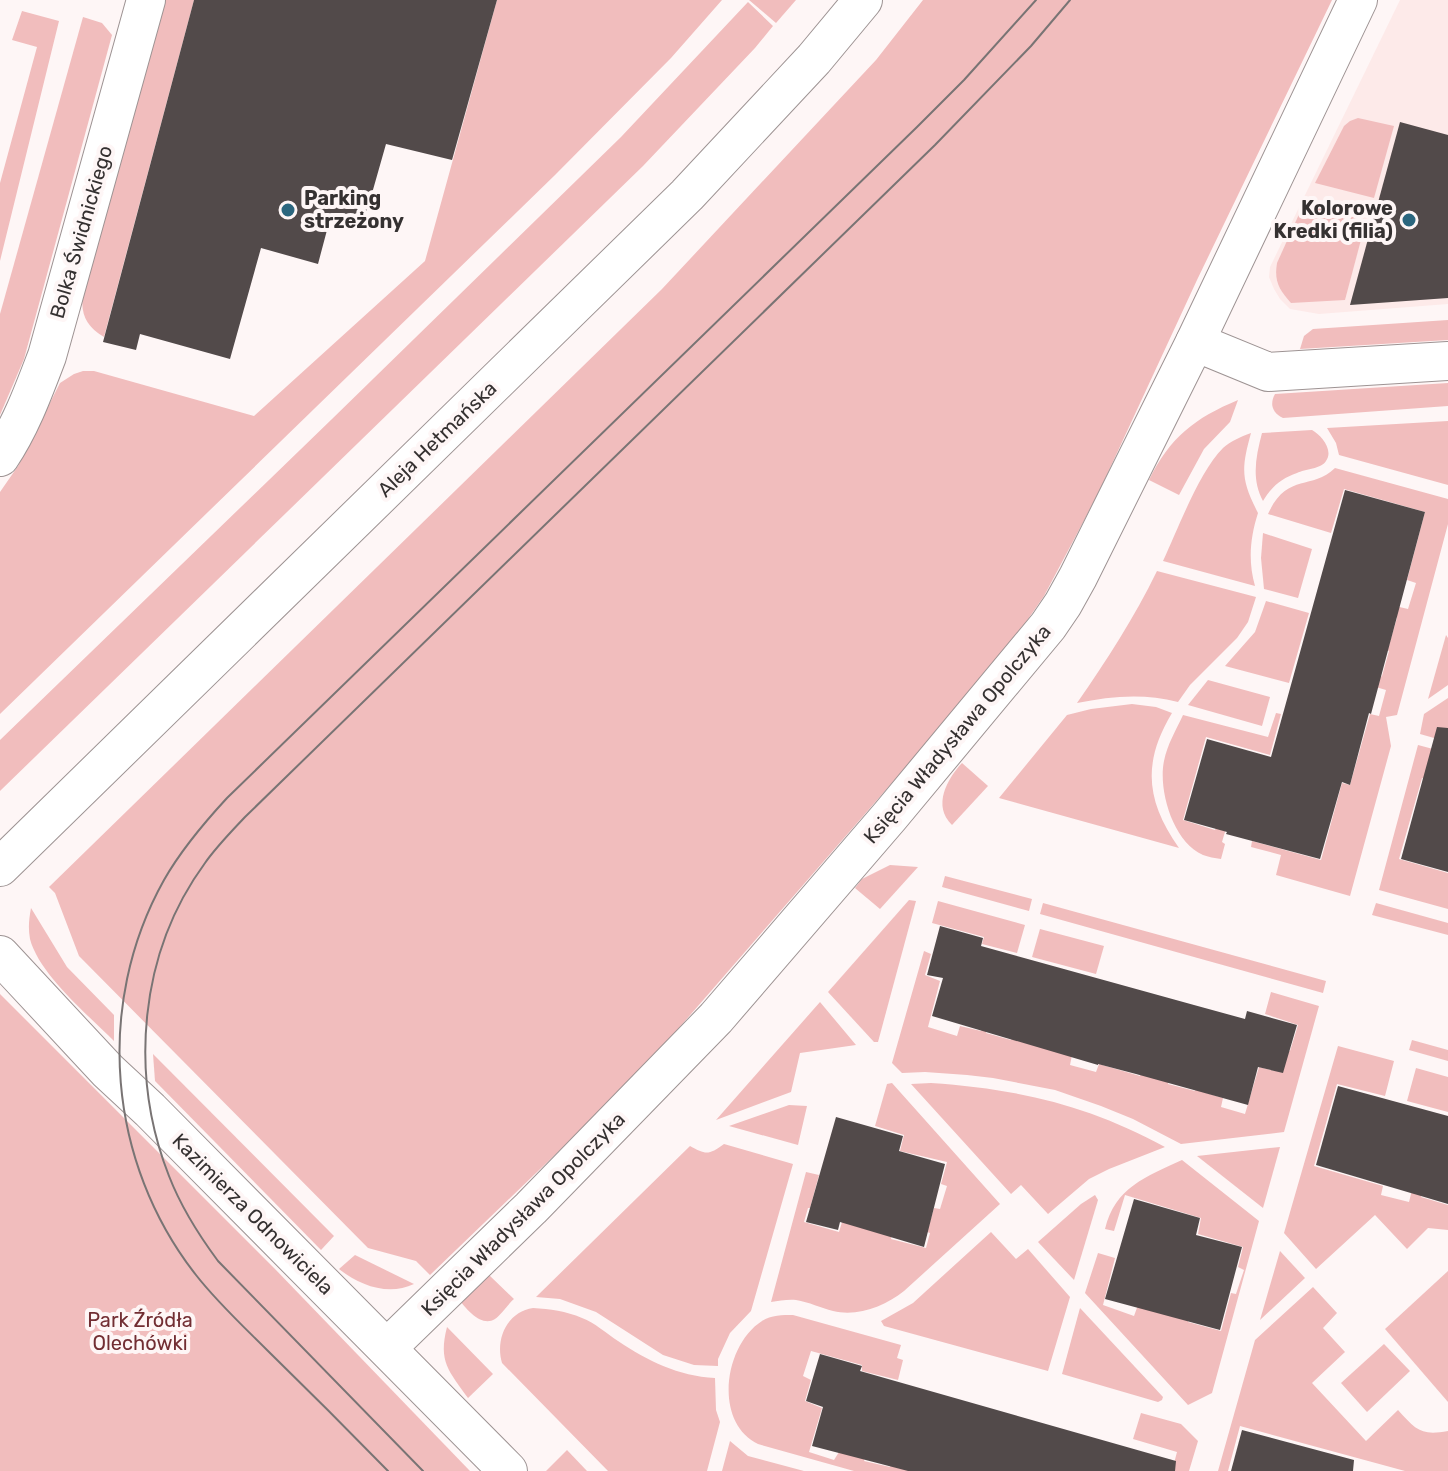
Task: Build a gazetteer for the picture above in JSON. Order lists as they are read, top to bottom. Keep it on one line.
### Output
{"streets":{"street":["Bolka Świdnickiego","Aleja Hetmańska","Księcia Władysława Opolczyka","Kazimierza Odnowiciela"]},"crossings":[["Księcia Władysława Opolczyka","Kazimierza Odnowiciela"]],"parks":["Park Źródła Olechówki"],"places":["Parking strzeżony","Kolorowe Kredki (filia)"]}
